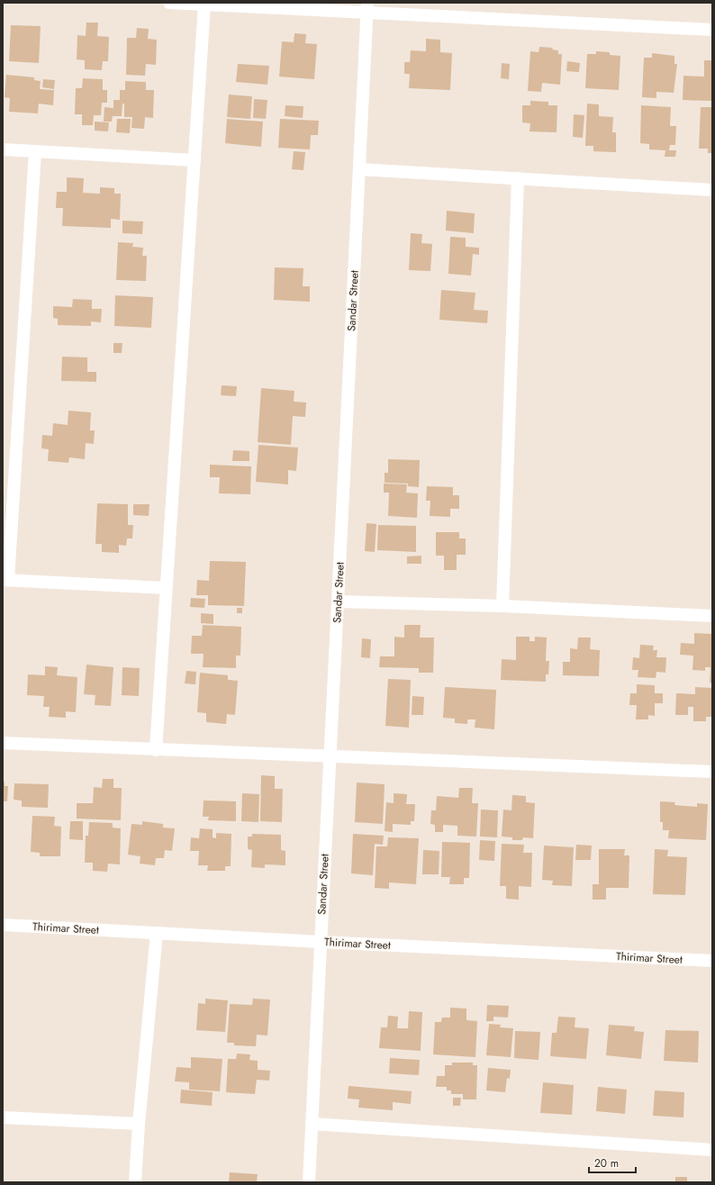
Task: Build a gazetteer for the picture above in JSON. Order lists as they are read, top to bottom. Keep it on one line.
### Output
{"streets":{"street":["Sandar Street","Thirimar Street"]},"crossings":[["Sandar Street","Thirimar Street"]],"scale_bar":"20 m"}
